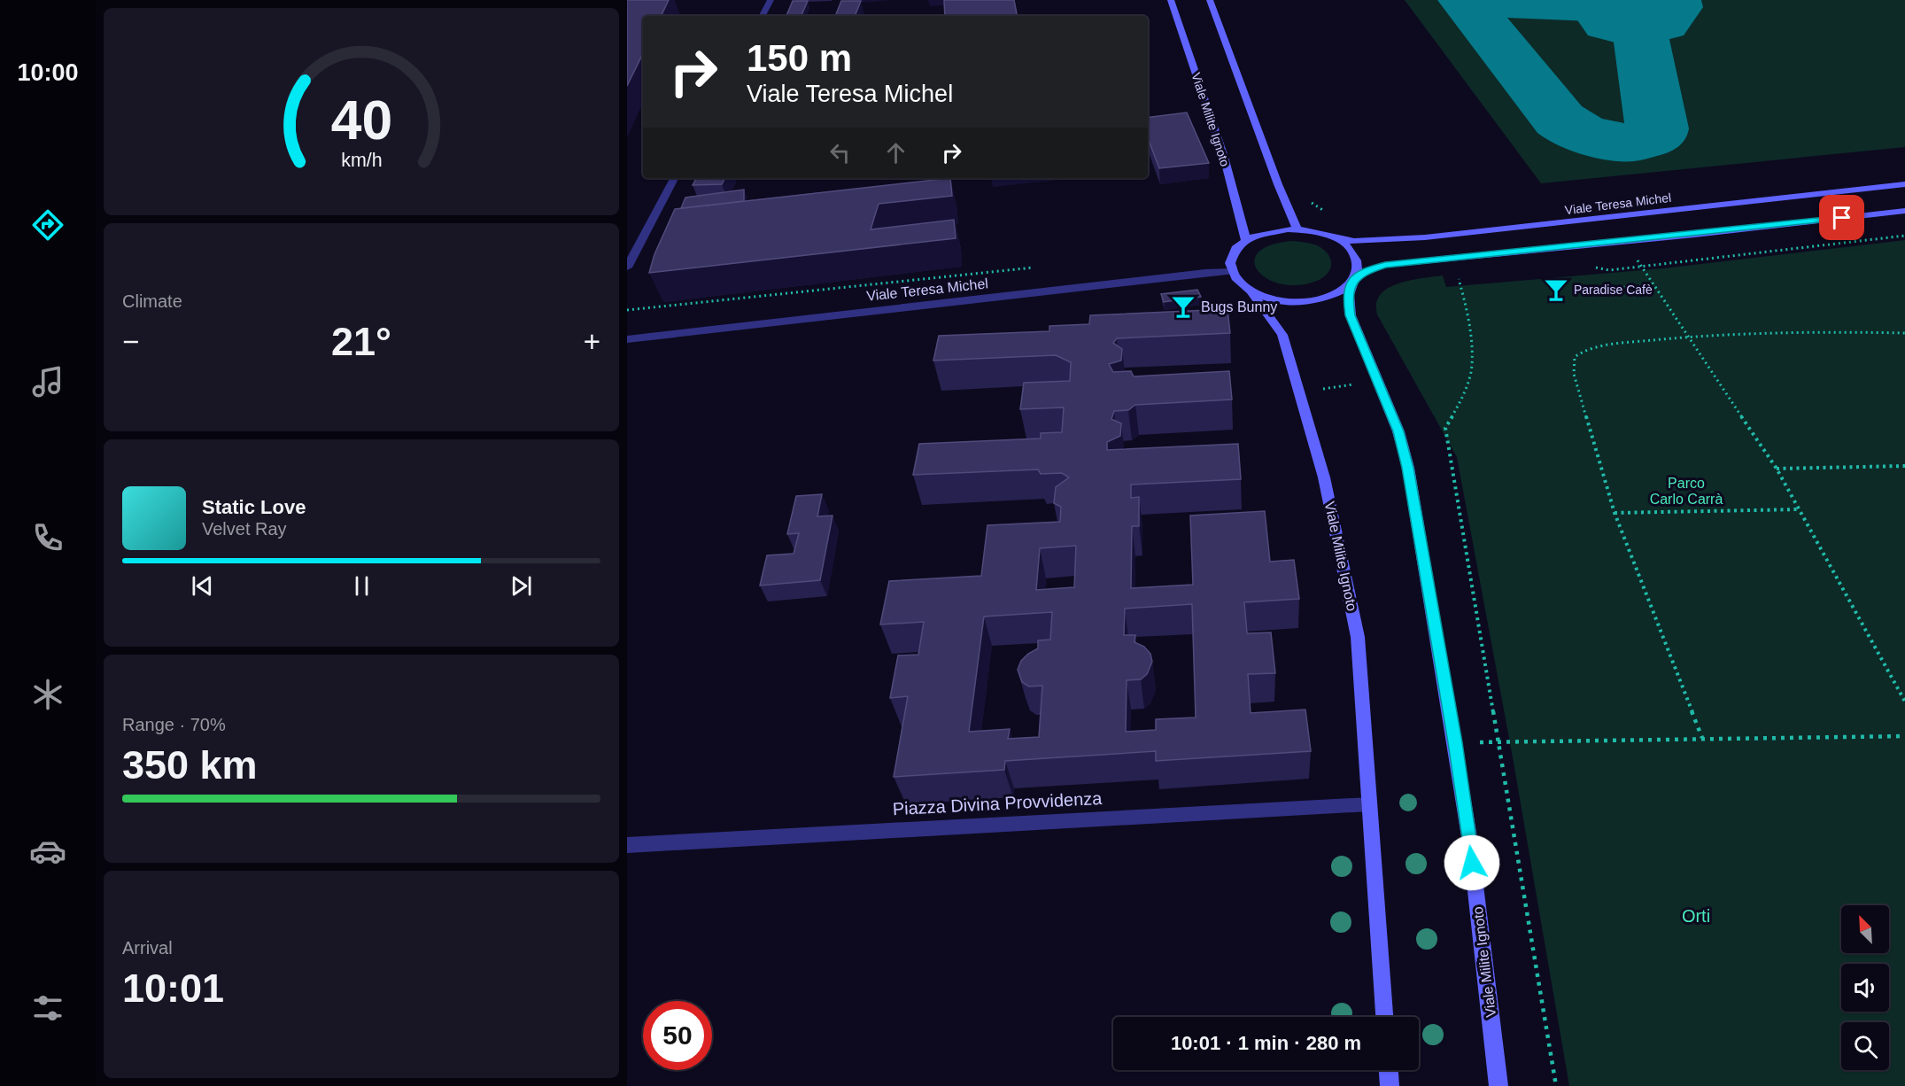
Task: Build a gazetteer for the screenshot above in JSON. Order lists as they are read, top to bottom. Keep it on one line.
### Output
{"streets":{"main road":["Viale Milite Ignoto","Viale Teresa Michel"],"street":["Piazza Divina Provvidenza"]},"crossings":[["Viale Milite Ignoto","Viale Teresa Michel"],["Viale Milite Ignoto","Piazza Divina Provvidenza"]],"parks":["Parco Carlo Carrà","Orti"],"places":{"bar":["Paradise Cafè","Bugs Bunny"]},"north":"top left","page":{"tabs":"10:00","turn":["150 m","Viale Teresa Michel"],"tile":["Climate",["Range · 70%","350 km"],["Arrival","10:01"]],"heat":["−","21°","+"],"song":["Static Love","Velvet Ray"],"limit":"50","trip":"10:01 · 1 min · 280 m","gauge":["40","km/h"]}}
